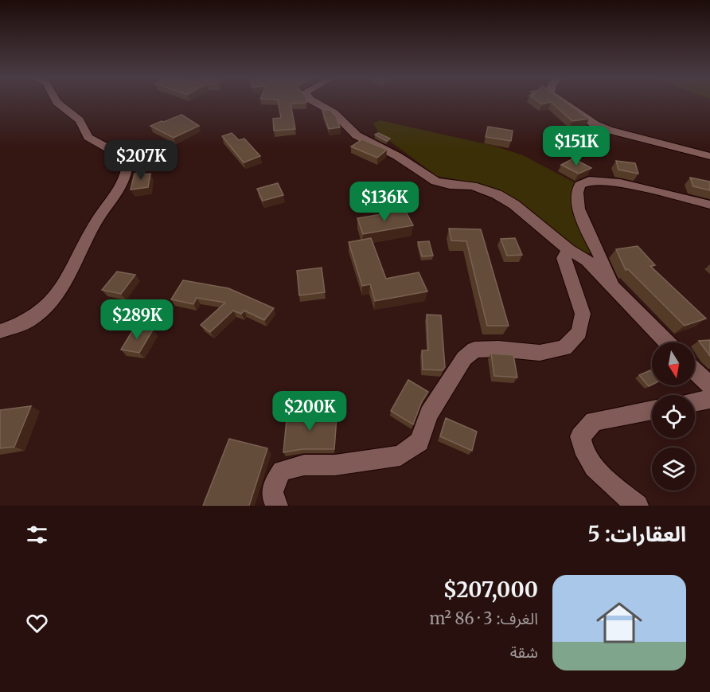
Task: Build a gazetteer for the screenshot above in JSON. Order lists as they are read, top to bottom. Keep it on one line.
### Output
{"north":"bottom","page":{"price":["$151K","$207K","$136K","$289K","$200K"],"heading":"العقارات: 5","list":[{"name":"$207,000","note":"الغرف: 3 · 86 m² · شقة"}]}}
